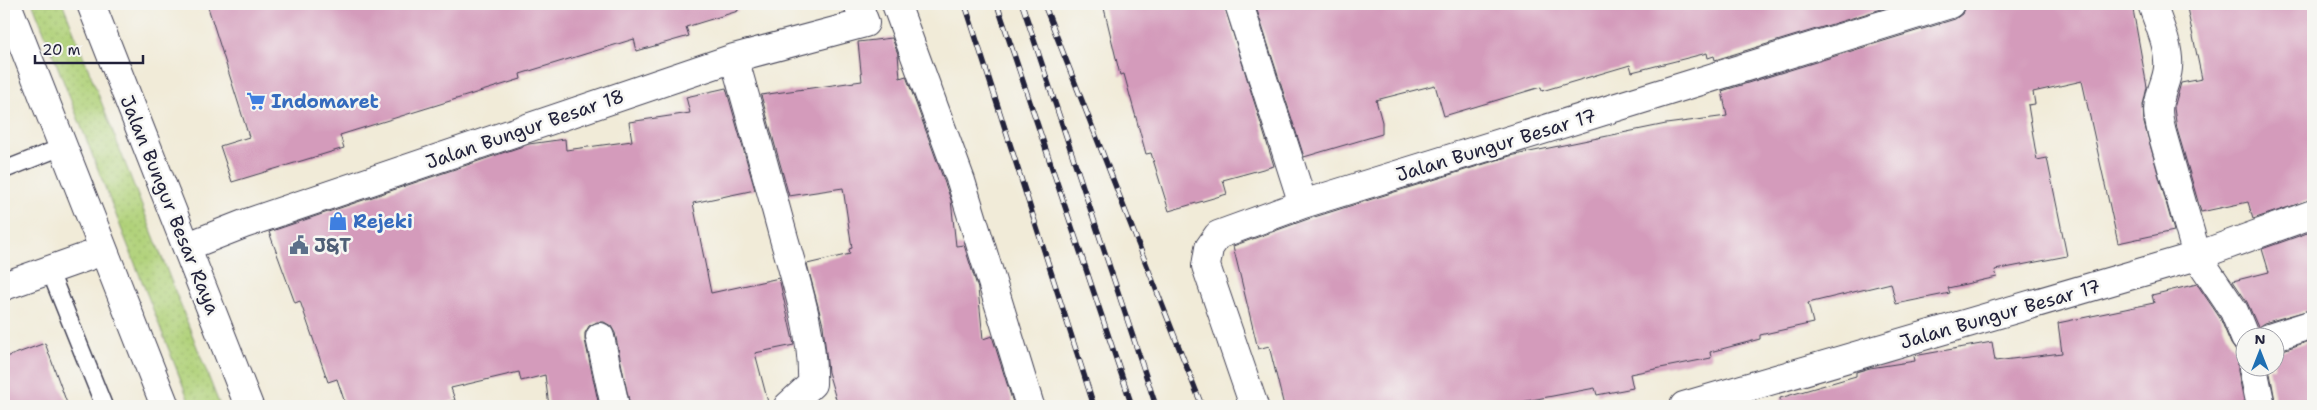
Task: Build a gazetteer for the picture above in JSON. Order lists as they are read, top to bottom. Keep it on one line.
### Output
{"streets":{"street":["Jalan Bungur Besar 18","Jalan Bungur Besar 17","Jalan Bungur Besar Raya"]},"crossings":[["Jalan Bungur Besar 18","Jalan Bungur Besar Raya"]],"places":{"supermarket":["Indomaret"],"shop":["Rejeki"],"public building":["J&T"]},"scale_bar":"20 m","north":"top"}
